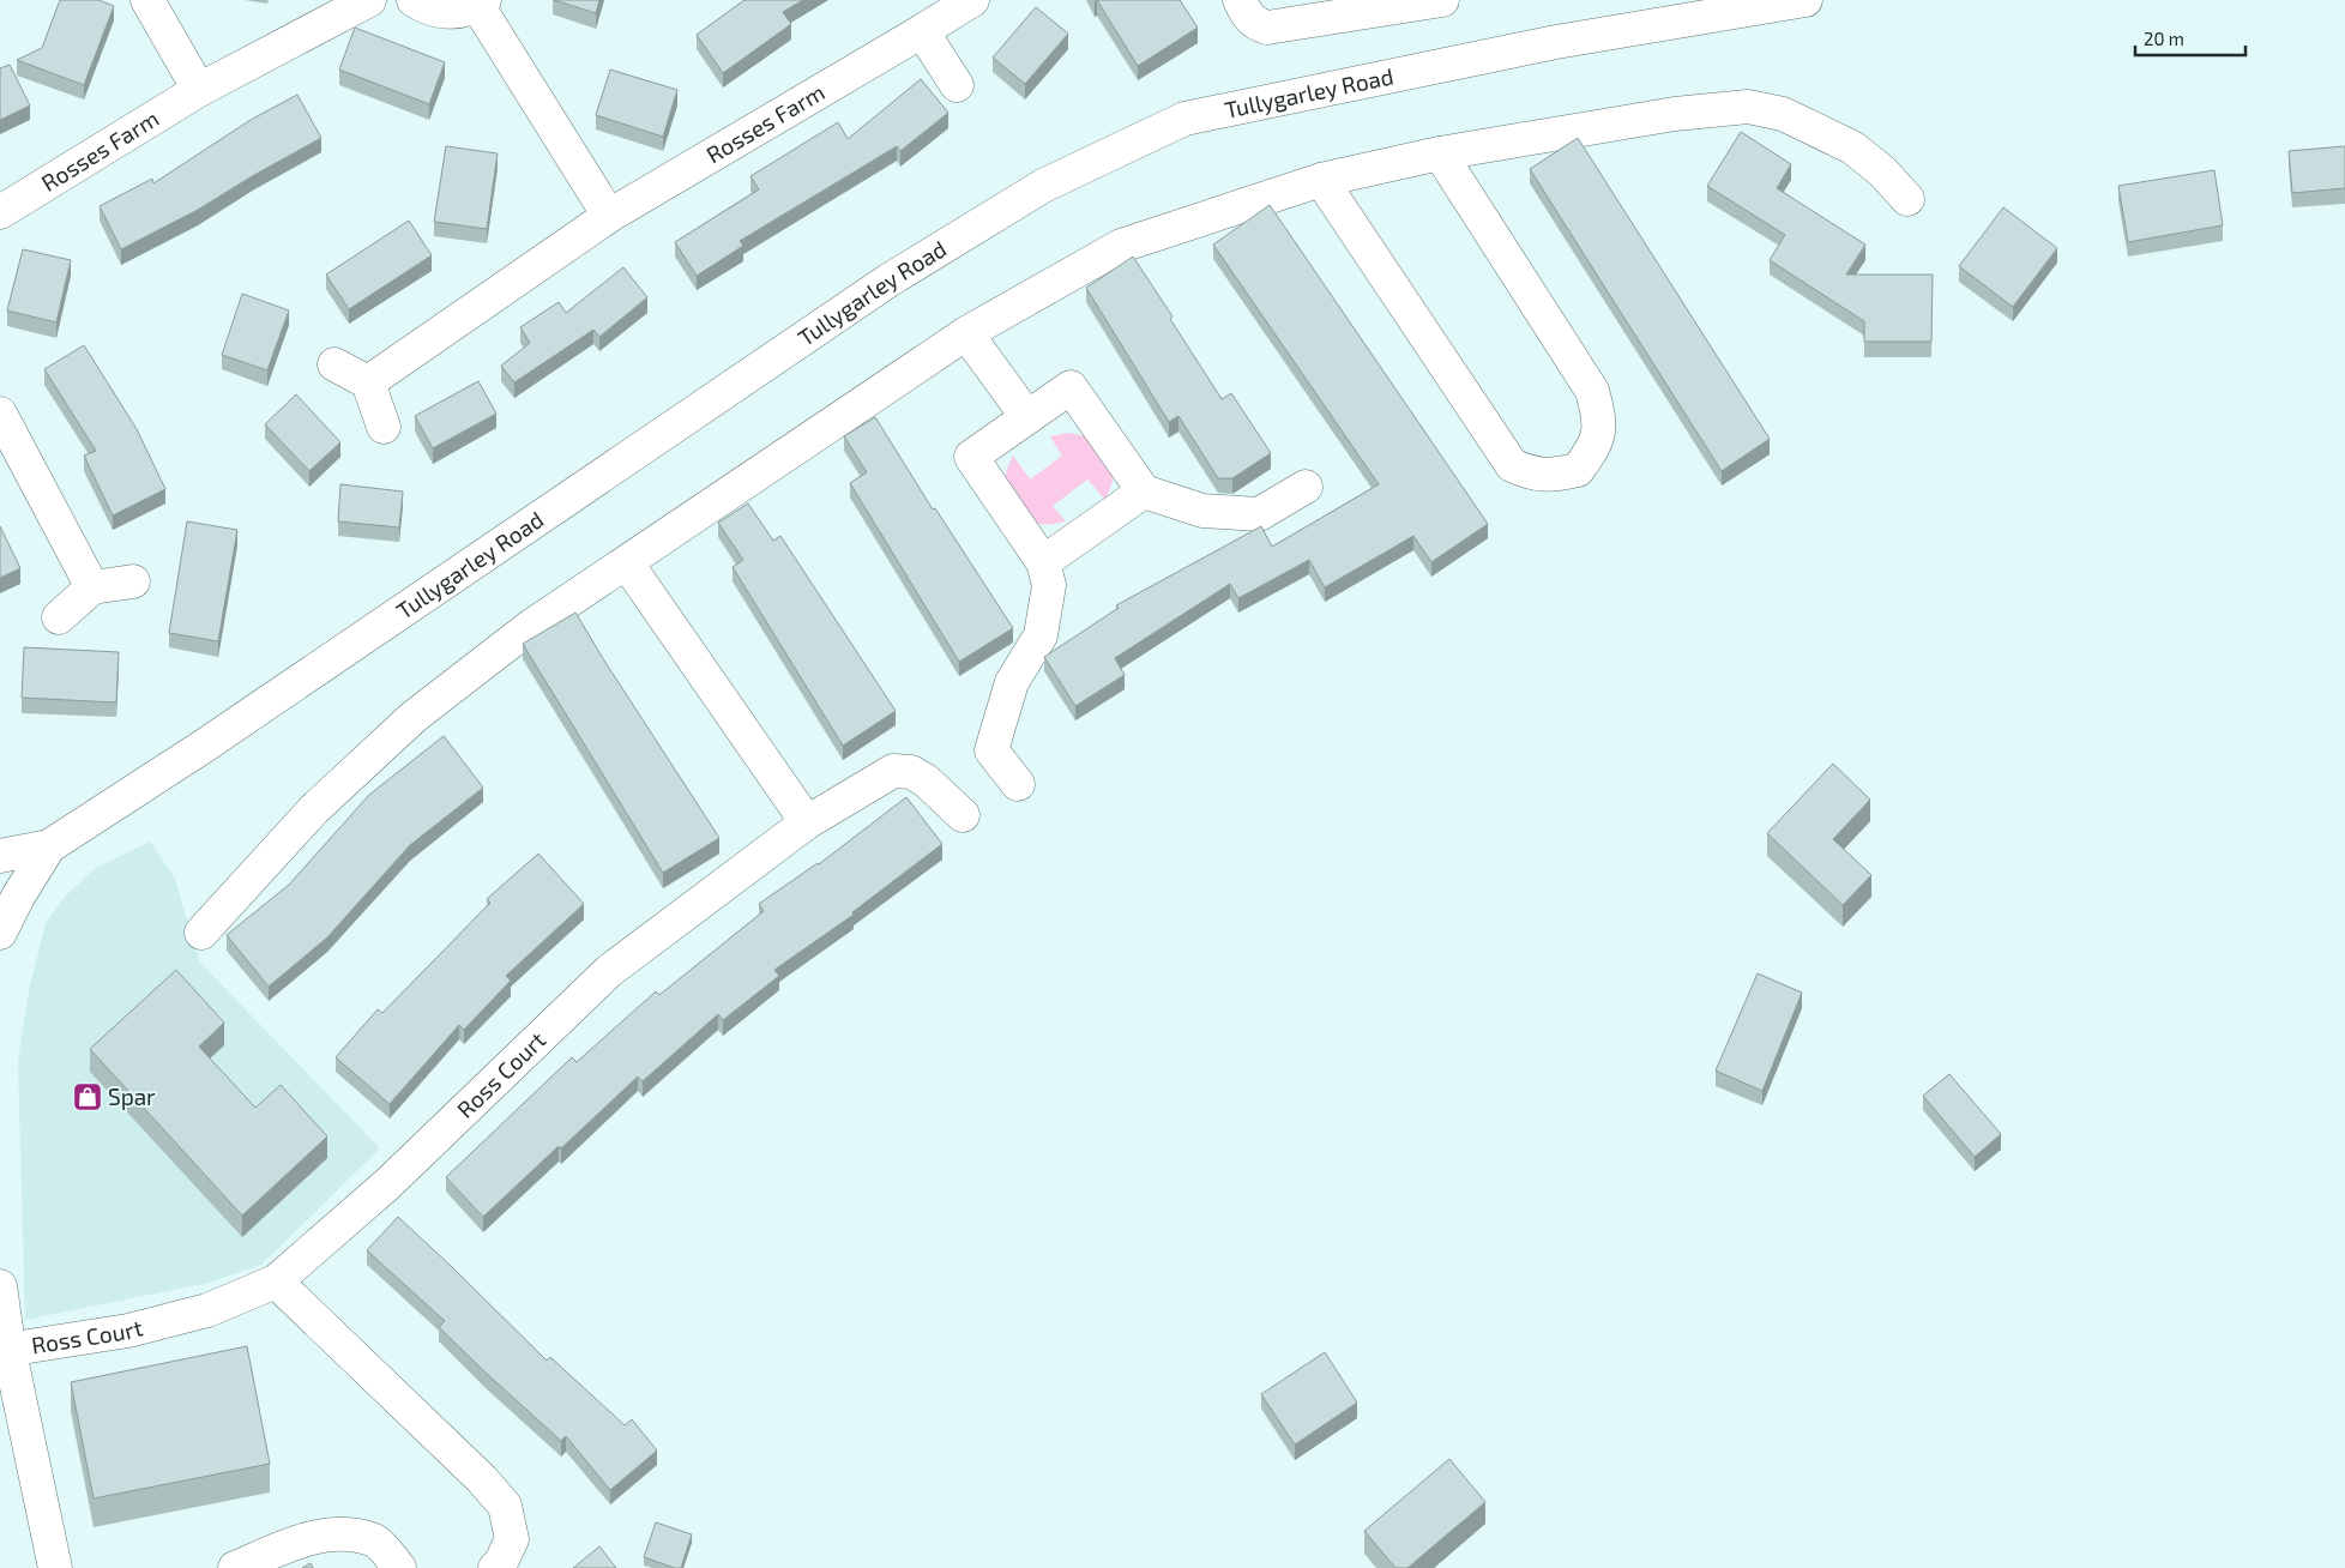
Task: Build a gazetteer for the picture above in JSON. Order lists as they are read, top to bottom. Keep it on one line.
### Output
{"streets":{"street":["Tullygarley Road","Rosses Farm","Ross Court"]},"places":{"shop":["Spar"]},"scale_bar":"20 m"}
